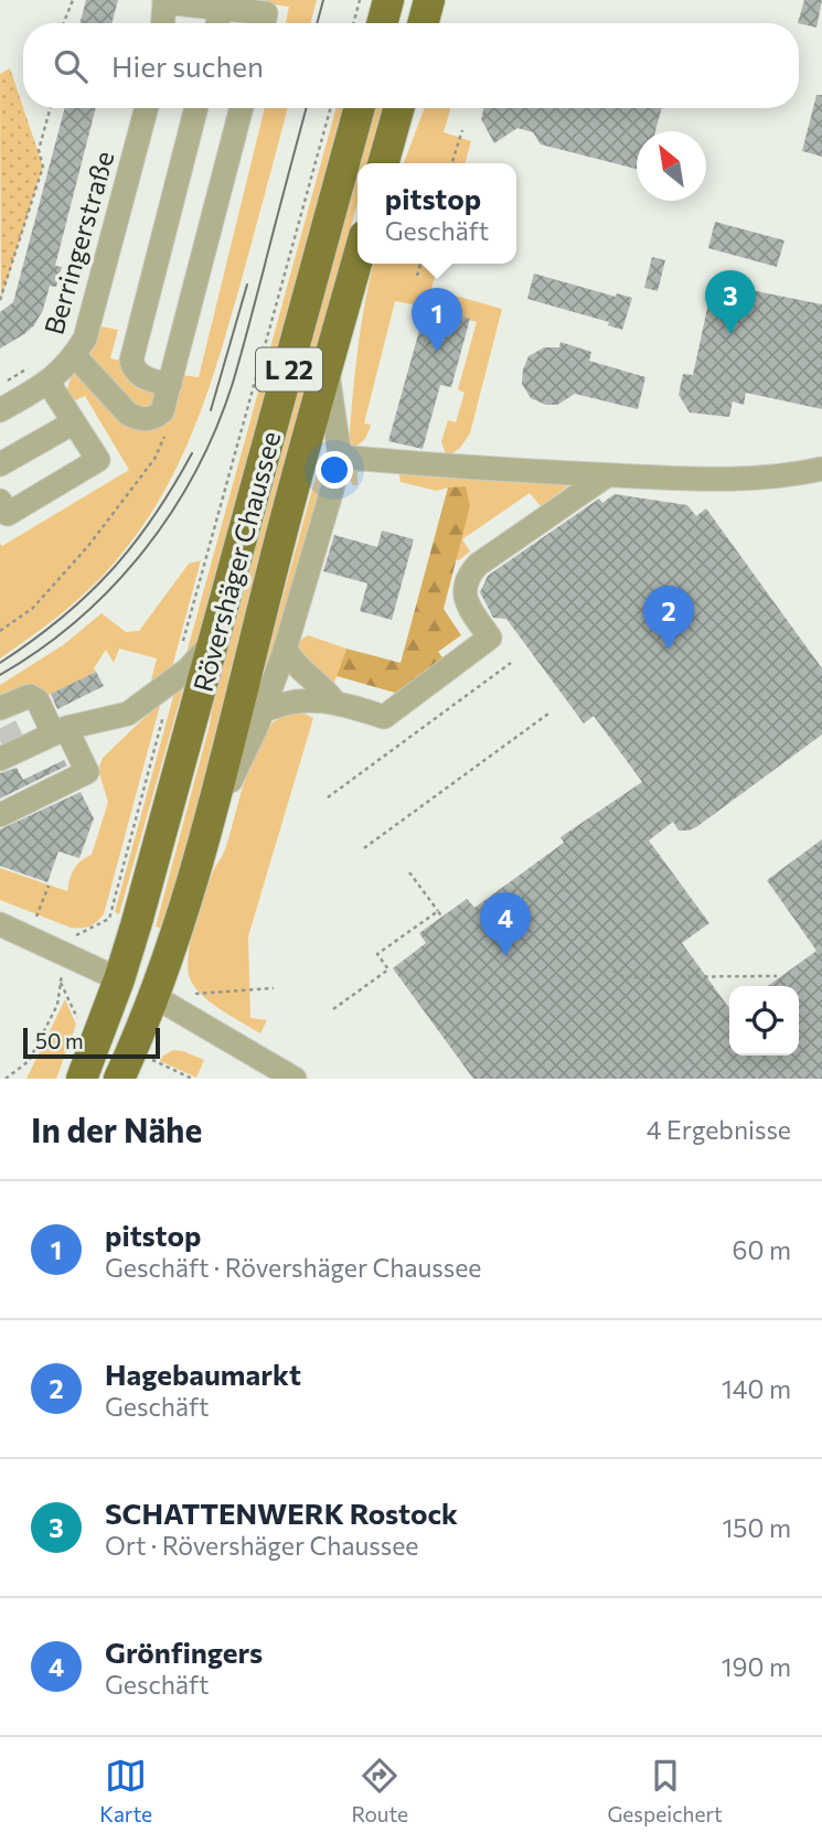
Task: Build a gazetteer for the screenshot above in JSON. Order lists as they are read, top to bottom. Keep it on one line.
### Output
{"streets":{"main road":["L 22","Rövershäger Chaussee"],"street":["Berringerstraße"]},"scale_bar":"50 m","north":"top left","page":{"search":"Hier suchen","popup":["pitstop","Geschäft"],"pins":["3","1","2","4"],"scale":"50 m","heading":["In der Nähe","4 Ergebnisse"],"list":[{"mark":"1","name":"pitstop","note":"Geschäft · Rövershäger Chaussee","value":"60 m"},{"mark":"2","name":"Hagebaumarkt","note":"Geschäft","value":"140 m"},{"mark":"3","name":"SCHATTENWERK Rostock","note":"Ort · Rövershäger Chaussee","value":"150 m"},{"mark":"4","name":"Grönfingers","note":"Geschäft","value":"190 m"}],"nav":["Karte","Route","Gespeichert"]}}
